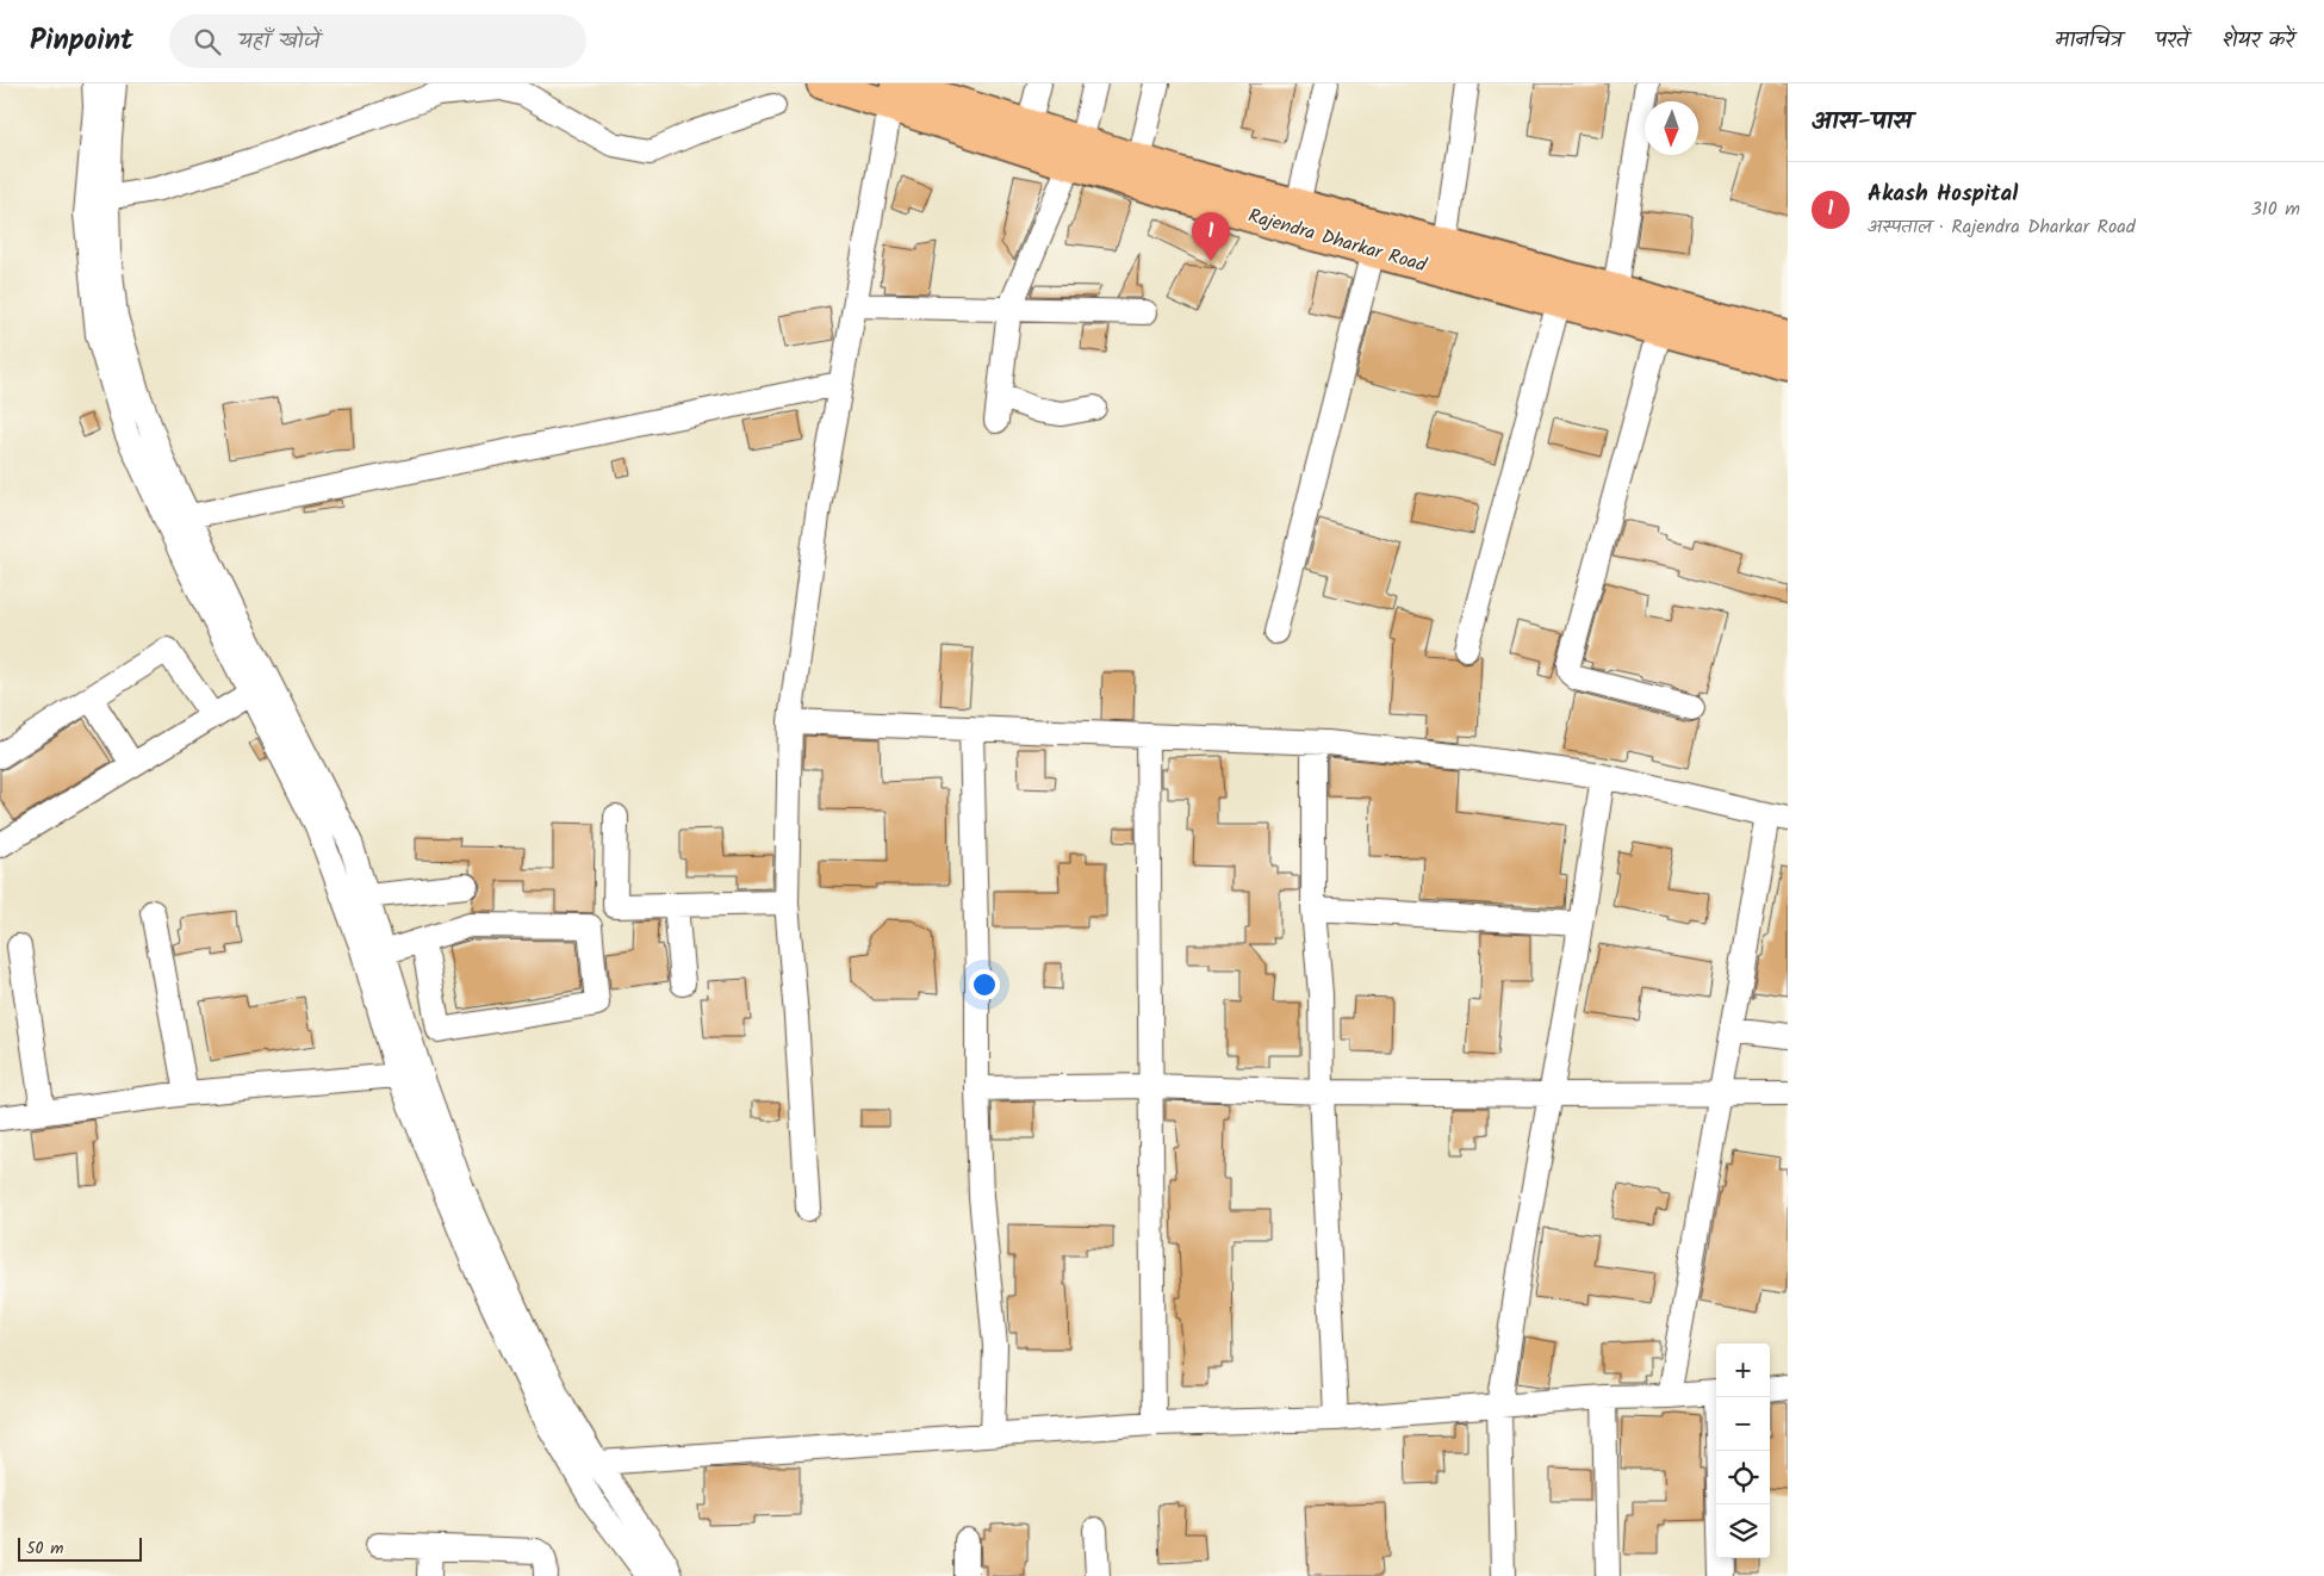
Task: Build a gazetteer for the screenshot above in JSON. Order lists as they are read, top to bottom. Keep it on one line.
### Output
{"streets":{"main road":["Rajendra Dharkar Road"]},"scale_bar":"50 m","north":"bottom","page":{"header":"Pinpoint","search":"यहाँ खोजें","nav":["मानचित्र","परतें","शेयर करें"],"heading":"आस-पास","list":[{"mark":"1","name":"Akash Hospital","note":"अस्पताल · Rajendra Dharkar Road","value":"310 m"}],"pins":"1","map_buttons":["+","−"],"scale":"50 m"}}
